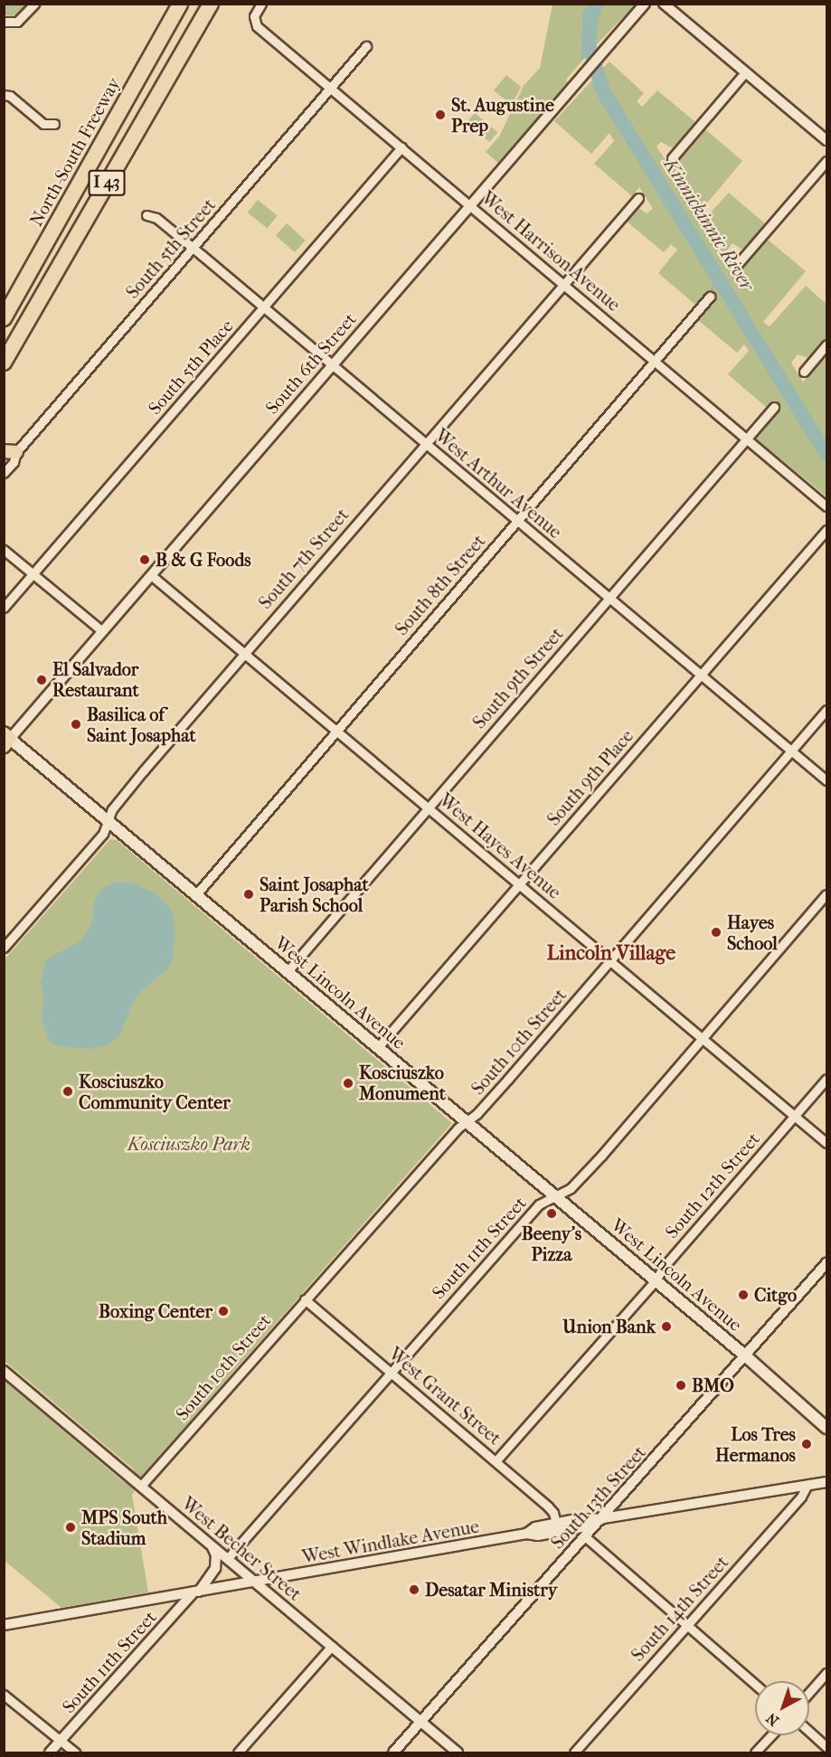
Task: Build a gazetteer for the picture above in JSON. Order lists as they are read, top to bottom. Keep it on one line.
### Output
{"streets":{"highway":["North-South Freeway","I 43"],"main road":["West Lincoln Avenue"],"street":["South 5th Street","West Harrison Avenue","South 6th Street","South 5th Place","West Arthur Avenue","South 7th Street","South 8th Street","South 9th Street","South 9th Place","West Hayes Avenue","South 10th Street","South 12th Street","South 11th Street","West Grant Street","South 13th Street","West Windlake Avenue","West Becher Street","South 14th Street"]},"crossings":[["South 5th Street","West Harrison Avenue"],["South 5th Street","West Arthur Avenue"],["West Harrison Avenue","South 6th Street"],["West Harrison Avenue","South 5th Place"],["West Harrison Avenue","South 7th Street"],["West Harrison Avenue","South 8th Street"],["West Harrison Avenue","South 9th Street"],["South 6th Street","West Arthur Avenue"],["South 6th Street","West Hayes Avenue"],["South 6th Street","West Lincoln Avenue"],["South 5th Place","West Arthur Avenue"],["West Arthur Avenue","South 7th Street"],["West Arthur Avenue","South 8th Street"],["West Arthur Avenue","South 9th Street"],["West Arthur Avenue","South 9th Place"],["West Arthur Avenue","South 10th Street"],["South 7th Street","West Hayes Avenue"],["South 7th Street","West Lincoln Avenue"],["South 8th Street","West Hayes Avenue"],["South 8th Street","West Lincoln Avenue"],["South 9th Street","West Hayes Avenue"],["South 9th Street","West Lincoln Avenue"],["South 9th Place","West Hayes Avenue"],["South 9th Place","West Lincoln Avenue"],["West Hayes Avenue","South 10th Street"],["West Hayes Avenue","South 12th Street"],["West Hayes Avenue","South 11th Street"],["West Lincoln Avenue","South 10th Street"],["West Lincoln Avenue","South 12th Street"],["West Lincoln Avenue","South 11th Street"],["West Lincoln Avenue","South 13th Street"],["South 10th Street","West Grant Street"],["South 10th Street","West Becher Street"],["South 12th Street","West Grant Street"],["South 11th Street","West Grant Street"],["South 11th Street","West Windlake Avenue"],["South 11th Street","West Becher Street"],["West Grant Street","West Windlake Avenue"],["South 13th Street","West Windlake Avenue"],["South 13th Street","West Becher Street"],["West Windlake Avenue","West Becher Street"],["West Windlake Avenue","South 14th Street"]],"districts":["Lincoln Village"],"water":["Kinnickinnic River"],"parks":["Kosciuszko Park"],"places":["St. Augustine Prep","B & G Foods","El Salvador Restaurant","Basilica of Saint Josaphat","Saint Josaphat Parish School","Hayes School","Kosciuszko Monument","Kosciuszko Community Center","Beeny's Pizza","Citgo","Boxing Center","Union Bank","BMO","Los Tres Hermanos","MPS South Stadium","Desatar Ministry"],"north":"bottom left"}
